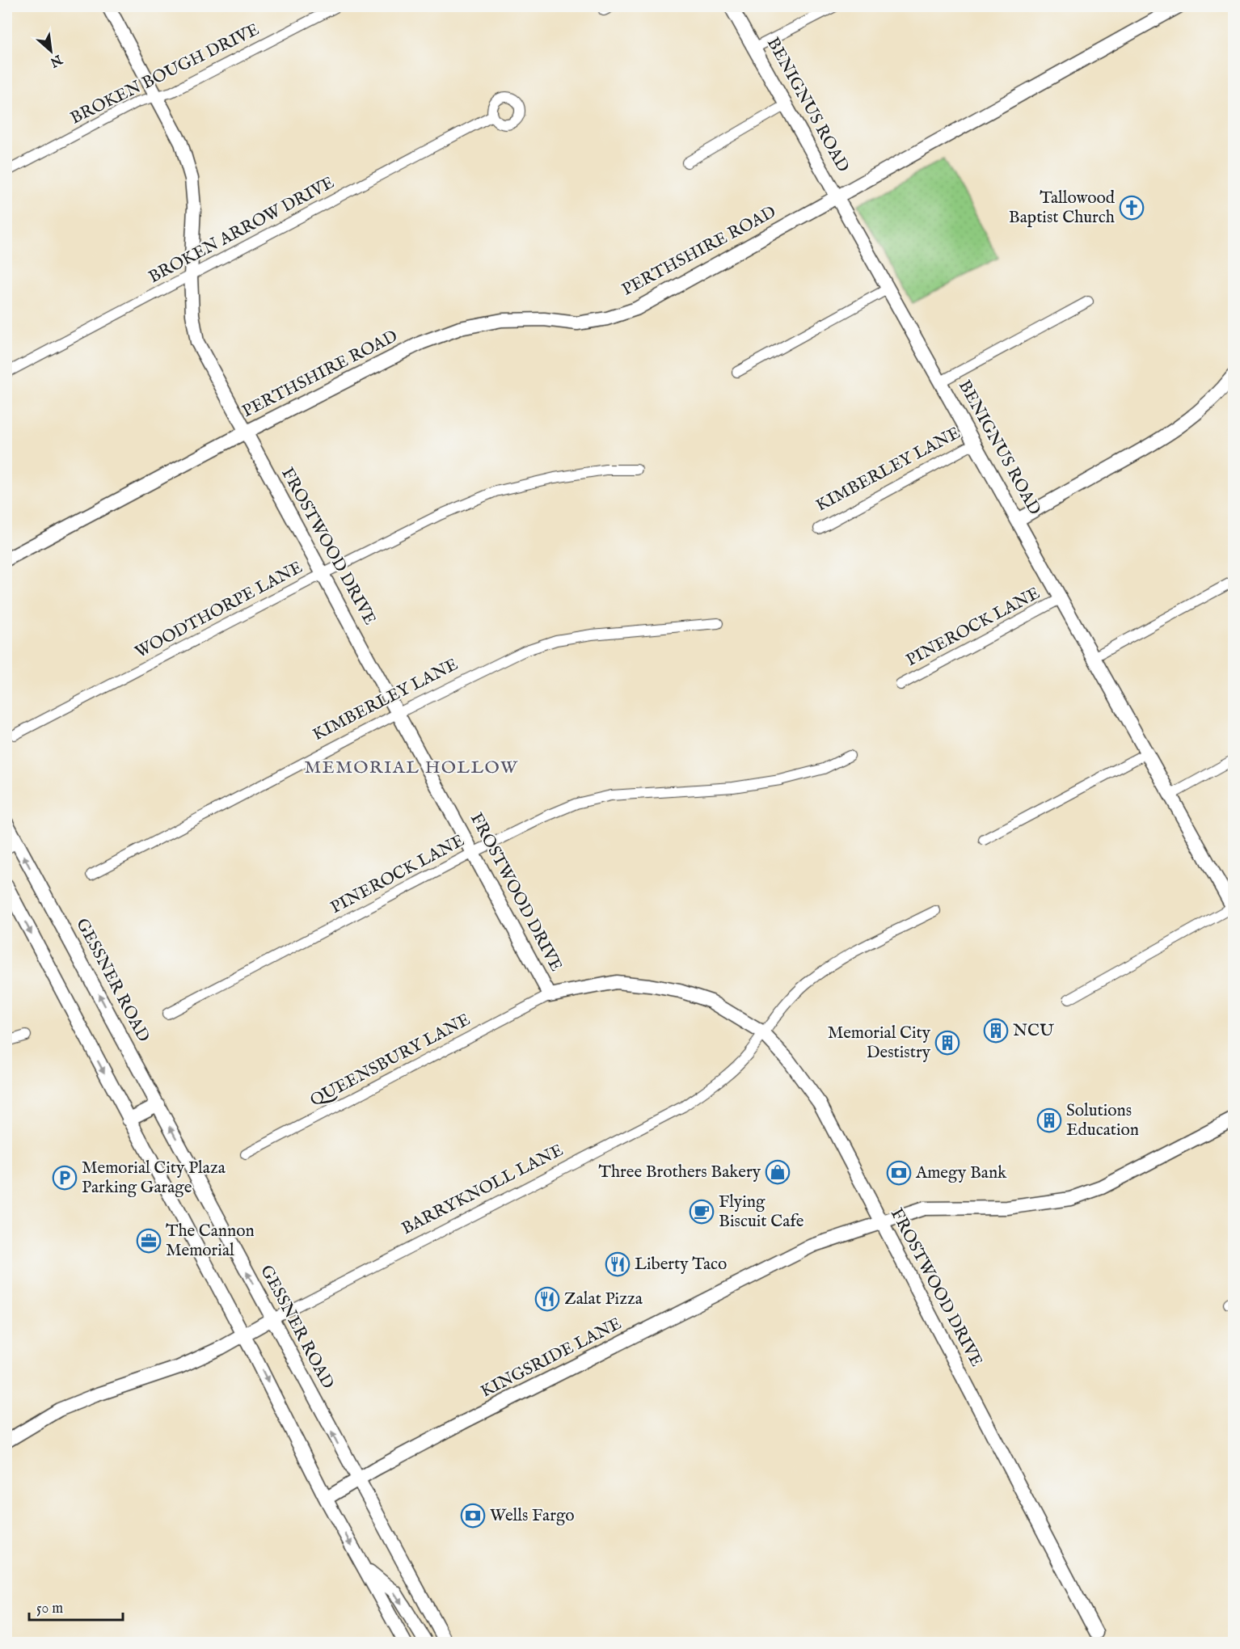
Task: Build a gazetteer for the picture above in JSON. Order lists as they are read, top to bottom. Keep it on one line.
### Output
{"streets":{"street":["BROKEN BOUGH DRIVE","BENIGNUS ROAD","BROKEN ARROW DRIVE","PERTHSHIRE ROAD","KIMBERLEY LANE","FROSTWOOD DRIVE","WOODTHORPE LANE","PINEROCK LANE","GESSNER ROAD","QUEENSBURY LANE","BARRYKNOLL LANE","KINGSRIDE LANE"]},"crossings":[["BROKEN BOUGH DRIVE","FROSTWOOD DRIVE"],["BENIGNUS ROAD","PERTHSHIRE ROAD"],["BENIGNUS ROAD","KIMBERLEY LANE"],["BENIGNUS ROAD","PINEROCK LANE"],["BROKEN ARROW DRIVE","FROSTWOOD DRIVE"],["PERTHSHIRE ROAD","FROSTWOOD DRIVE"],["KIMBERLEY LANE","FROSTWOOD DRIVE"],["FROSTWOOD DRIVE","WOODTHORPE LANE"],["FROSTWOOD DRIVE","PINEROCK LANE"],["FROSTWOOD DRIVE","QUEENSBURY LANE"],["FROSTWOOD DRIVE","BARRYKNOLL LANE"],["FROSTWOOD DRIVE","KINGSRIDE LANE"],["GESSNER ROAD","BARRYKNOLL LANE"],["GESSNER ROAD","KINGSRIDE LANE"]],"districts":["MEMORIAL HOLLOW"],"places":{"church":["Tallowood Baptist Church"],"building":["NCU","Memorial City Destistry","Solutions Education"],"shop":["Three Brothers Bakery"],"bank":["Amegy Bank","Wells Fargo"],"parking":["Memorial City Plaza Parking Garage"],"cafe":["Flying Biscuit Cafe"],"office":["The Cannon Memorial"],"restaurant":["Liberty Taco","Zalat Pizza"]},"scale_bar":"50 m","north":"bottom right"}
